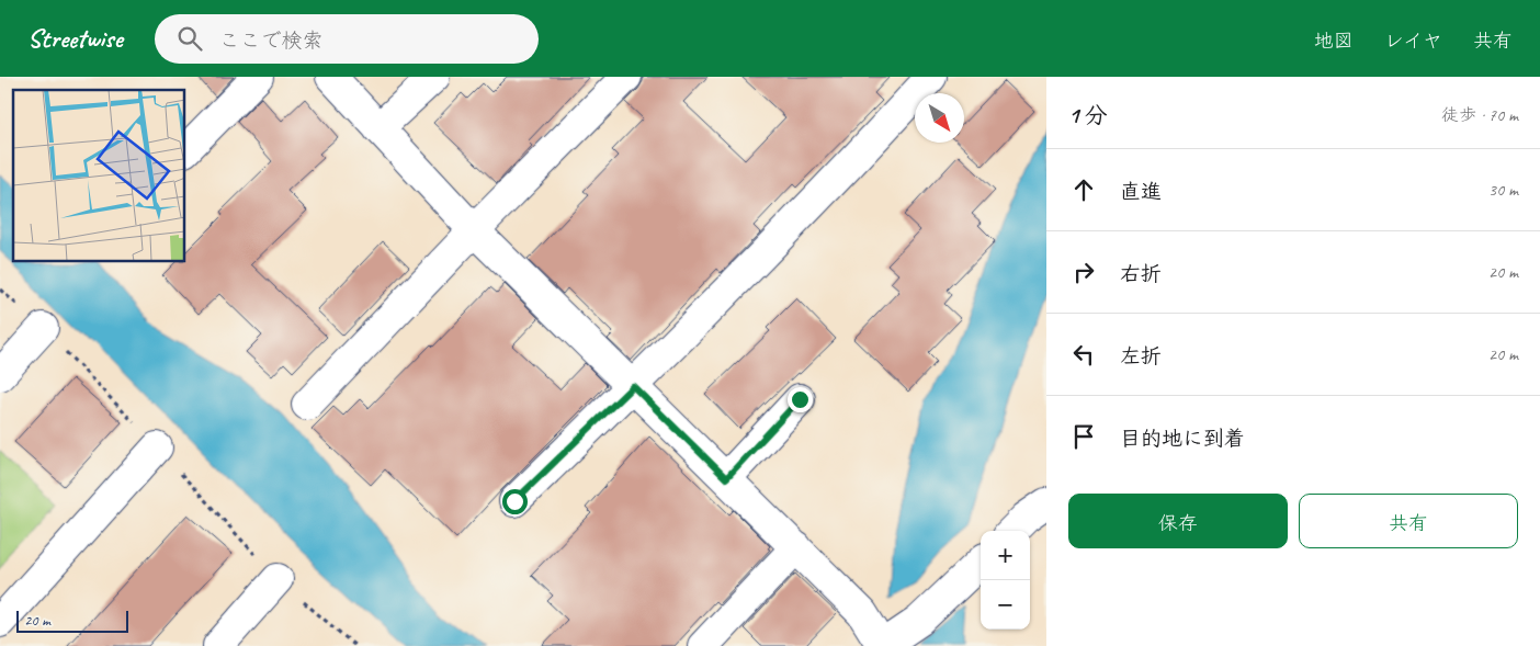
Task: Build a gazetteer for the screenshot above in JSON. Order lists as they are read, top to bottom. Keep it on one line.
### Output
{"scale_bar":"20 m","north":"bottom right","page":{"header":"Streetwise","search":"ここで検索","nav":["地図","レイヤ","共有"],"heading":["1 分","徒歩 · 70 m"],"list":[["直進","30 m"],["右折","20 m"],["左折","20 m"],"目的地に到着"],"buttons":["保存","共有"],"map_buttons":["+","−"],"scale":"20 m"}}
